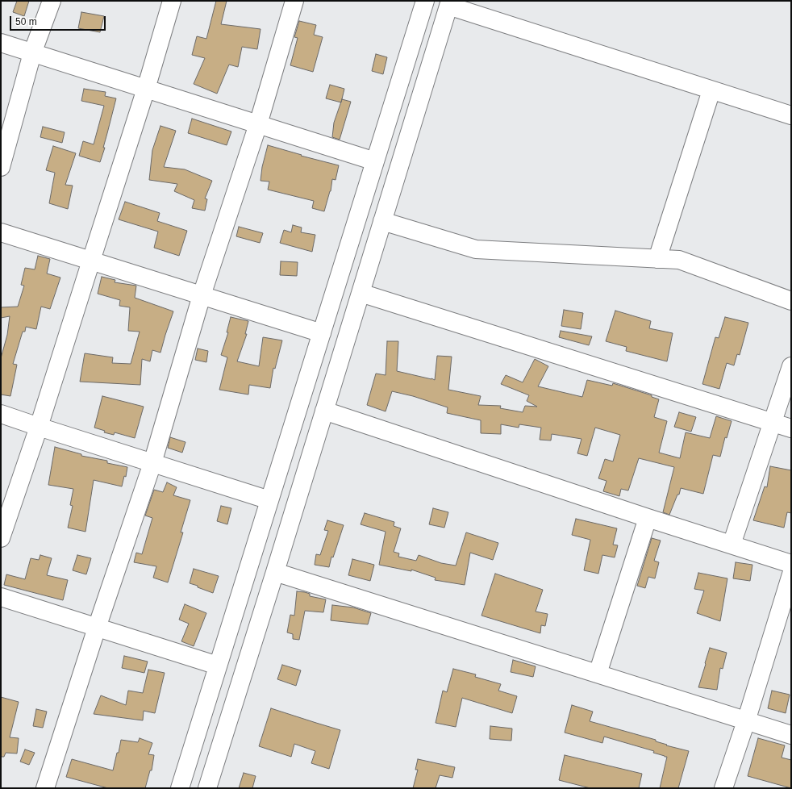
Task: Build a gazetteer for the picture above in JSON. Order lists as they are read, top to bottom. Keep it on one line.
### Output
{"scale_bar":"50 m"}
